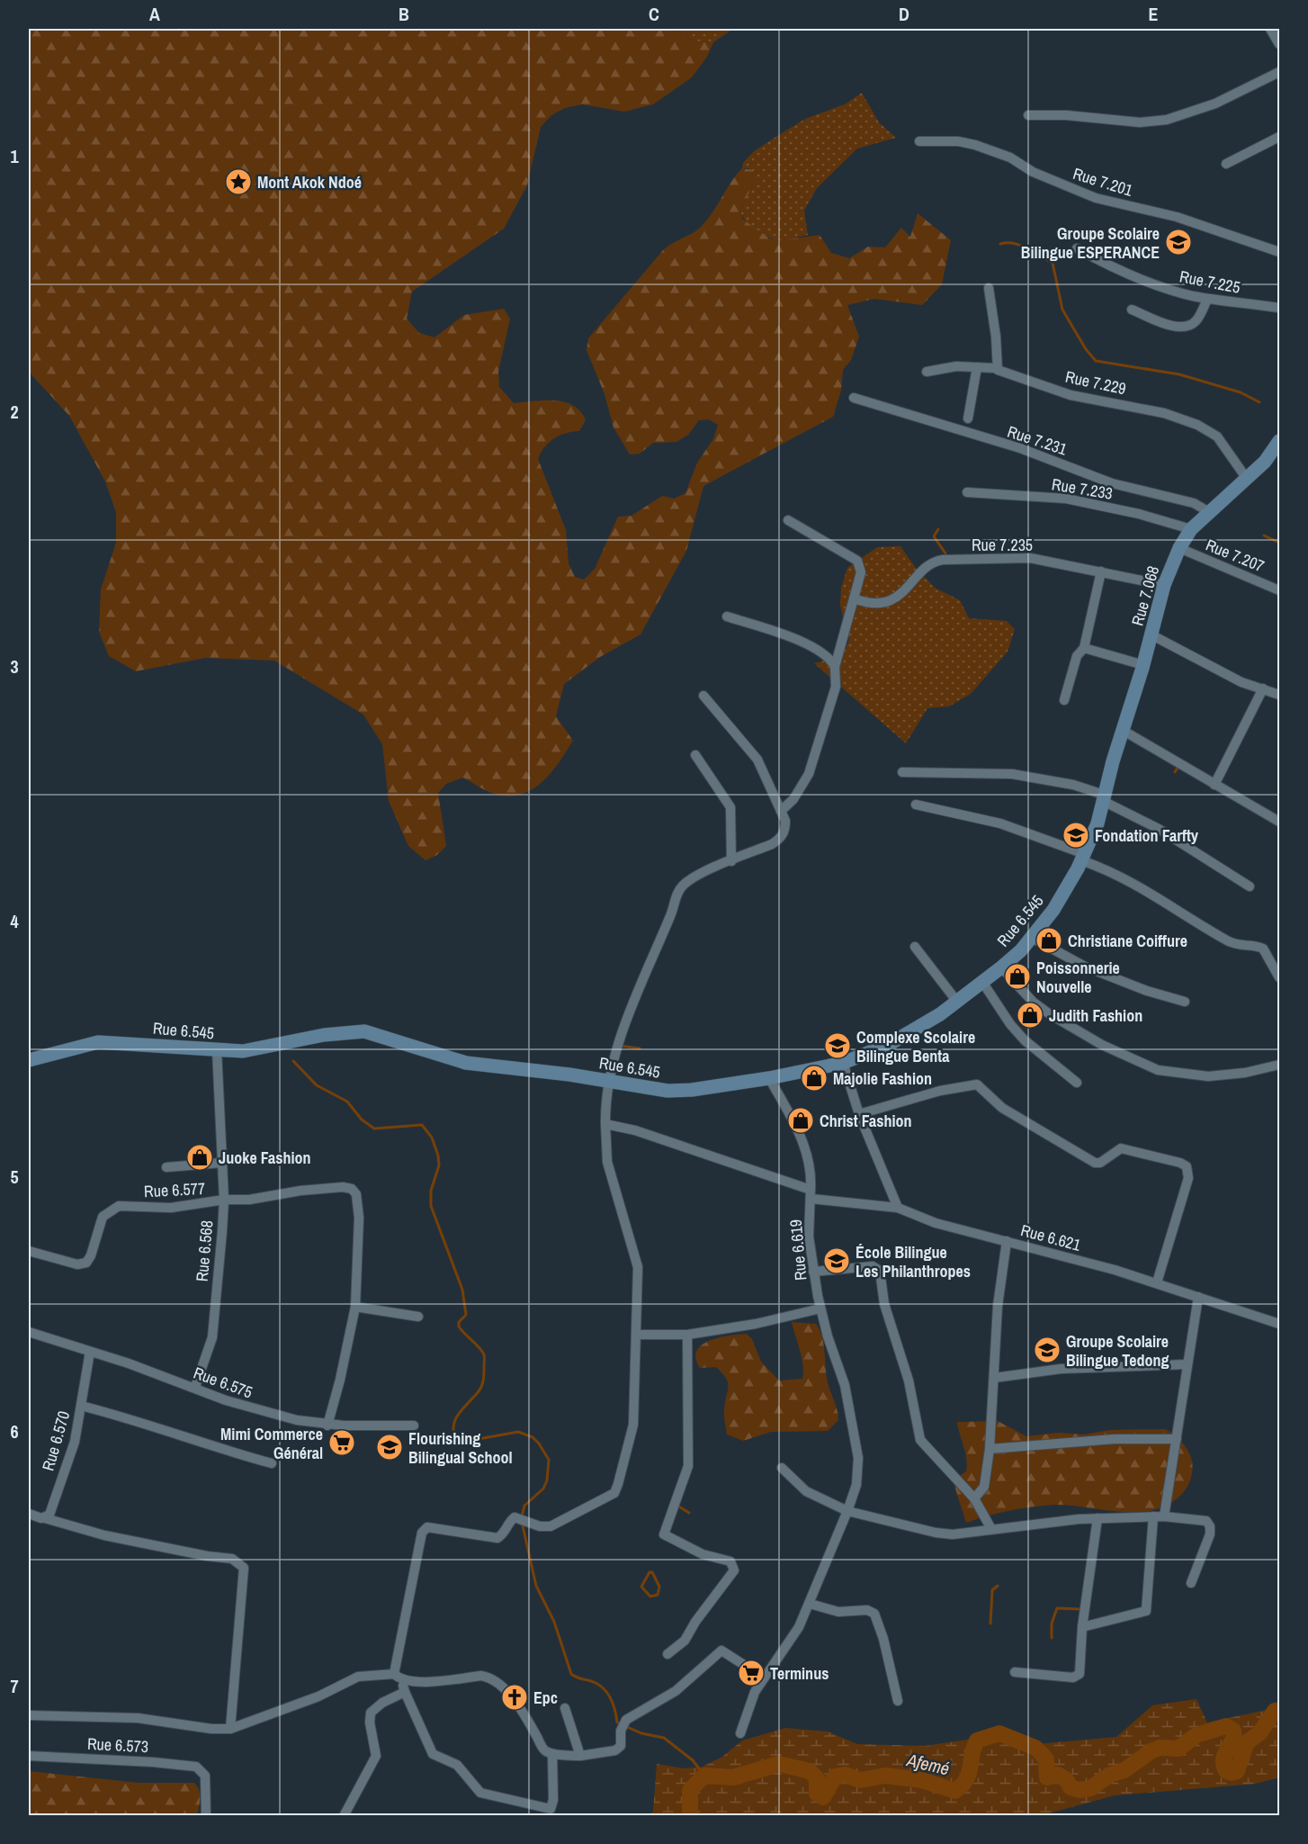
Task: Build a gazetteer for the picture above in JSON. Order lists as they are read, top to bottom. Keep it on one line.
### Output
{"streets":{"street":["Rue 7.201","Rue 7.225","Rue 7.229","Rue 7.231","Rue 7.233","Rue 7.235","Rue 7.207","Rue 7.068","Rue 6.545","Rue 6.577","Rue 6.621","Rue 6.619","Rue 6.568","Rue 6.575","Rue 6.570","Rue 6.573"]},"crossings":[["Rue 7.229","Rue 7.068"],["Rue 7.231","Rue 7.068"],["Rue 7.233","Rue 7.068"],["Rue 7.235","Rue 7.068"],["Rue 7.207","Rue 7.068"],["Rue 7.068","Rue 6.545"],["Rue 6.545","Rue 6.619"],["Rue 6.545","Rue 6.568"],["Rue 6.577","Rue 6.568"],["Rue 6.621","Rue 6.619"],["Rue 6.568","Rue 6.575"],["Rue 6.575","Rue 6.570"]],"water":["Afemé"],"places":{"place":["Mont Akok Ndoé"],"school or university":["Groupe Scolaire Bilingue ESPERANCE","Fondation Farfty","Complexe Scolaire Bilingue Benta","École Bilingue Les Philanthropes","Groupe Scolaire Bilingue Tedong","Flourishing Bilingual School"],"shop":["Christiane Coiffure","Poissonnerie Nouvelle","Judith Fashion","Majolie Fashion","Christ Fashion","Juoke Fashion"],"supermarket":["Mimi Commerce Général","Terminus"],"church":["Epc"]},"grid":{"columns":["A","B","C","D","E"],"rows":["1","2","3","4","5","6","7"]}}
